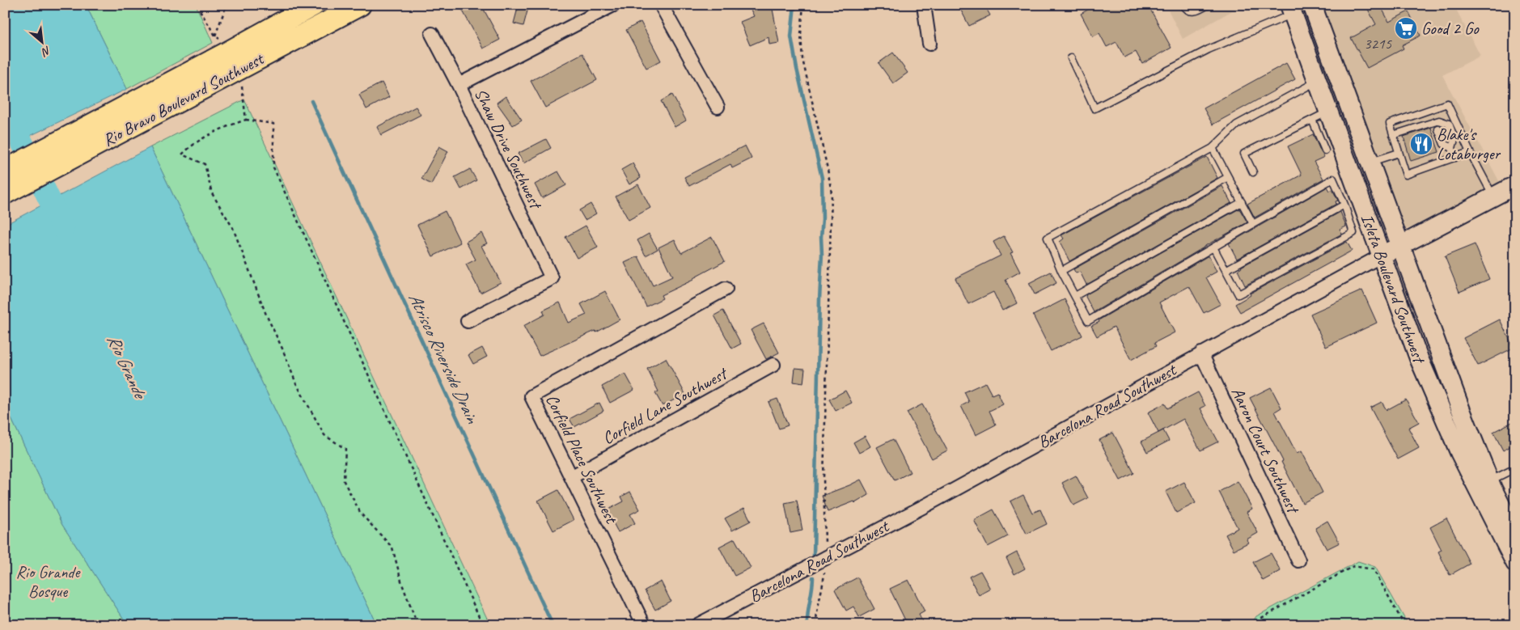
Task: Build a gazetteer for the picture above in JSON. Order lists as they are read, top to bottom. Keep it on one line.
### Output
{"streets":{"main road":["Rio Bravo Boulevard Southwest","Isleta Boulevard Southwest","Barcelona Road Southwest"],"street":["Shaw Drive Southwest","Corfield Lane Southwest","Aaron Court Southwest","Corfield Place Southwest"]},"crossings":[["Isleta Boulevard Southwest","Barcelona Road Southwest"],["Corfield Lane Southwest","Corfield Place Southwest"],["Barcelona Road Southwest","Aaron Court Southwest"]],"water":["Atrisco Riverside Drain","Rio Grande"],"parks":["Rio Grande Bosque"],"places":{"supermarket":["Good 2 Go"],"restaurant":["Blake's Lotaburger"]},"house_numbers":["3215"],"north":"bottom right"}
